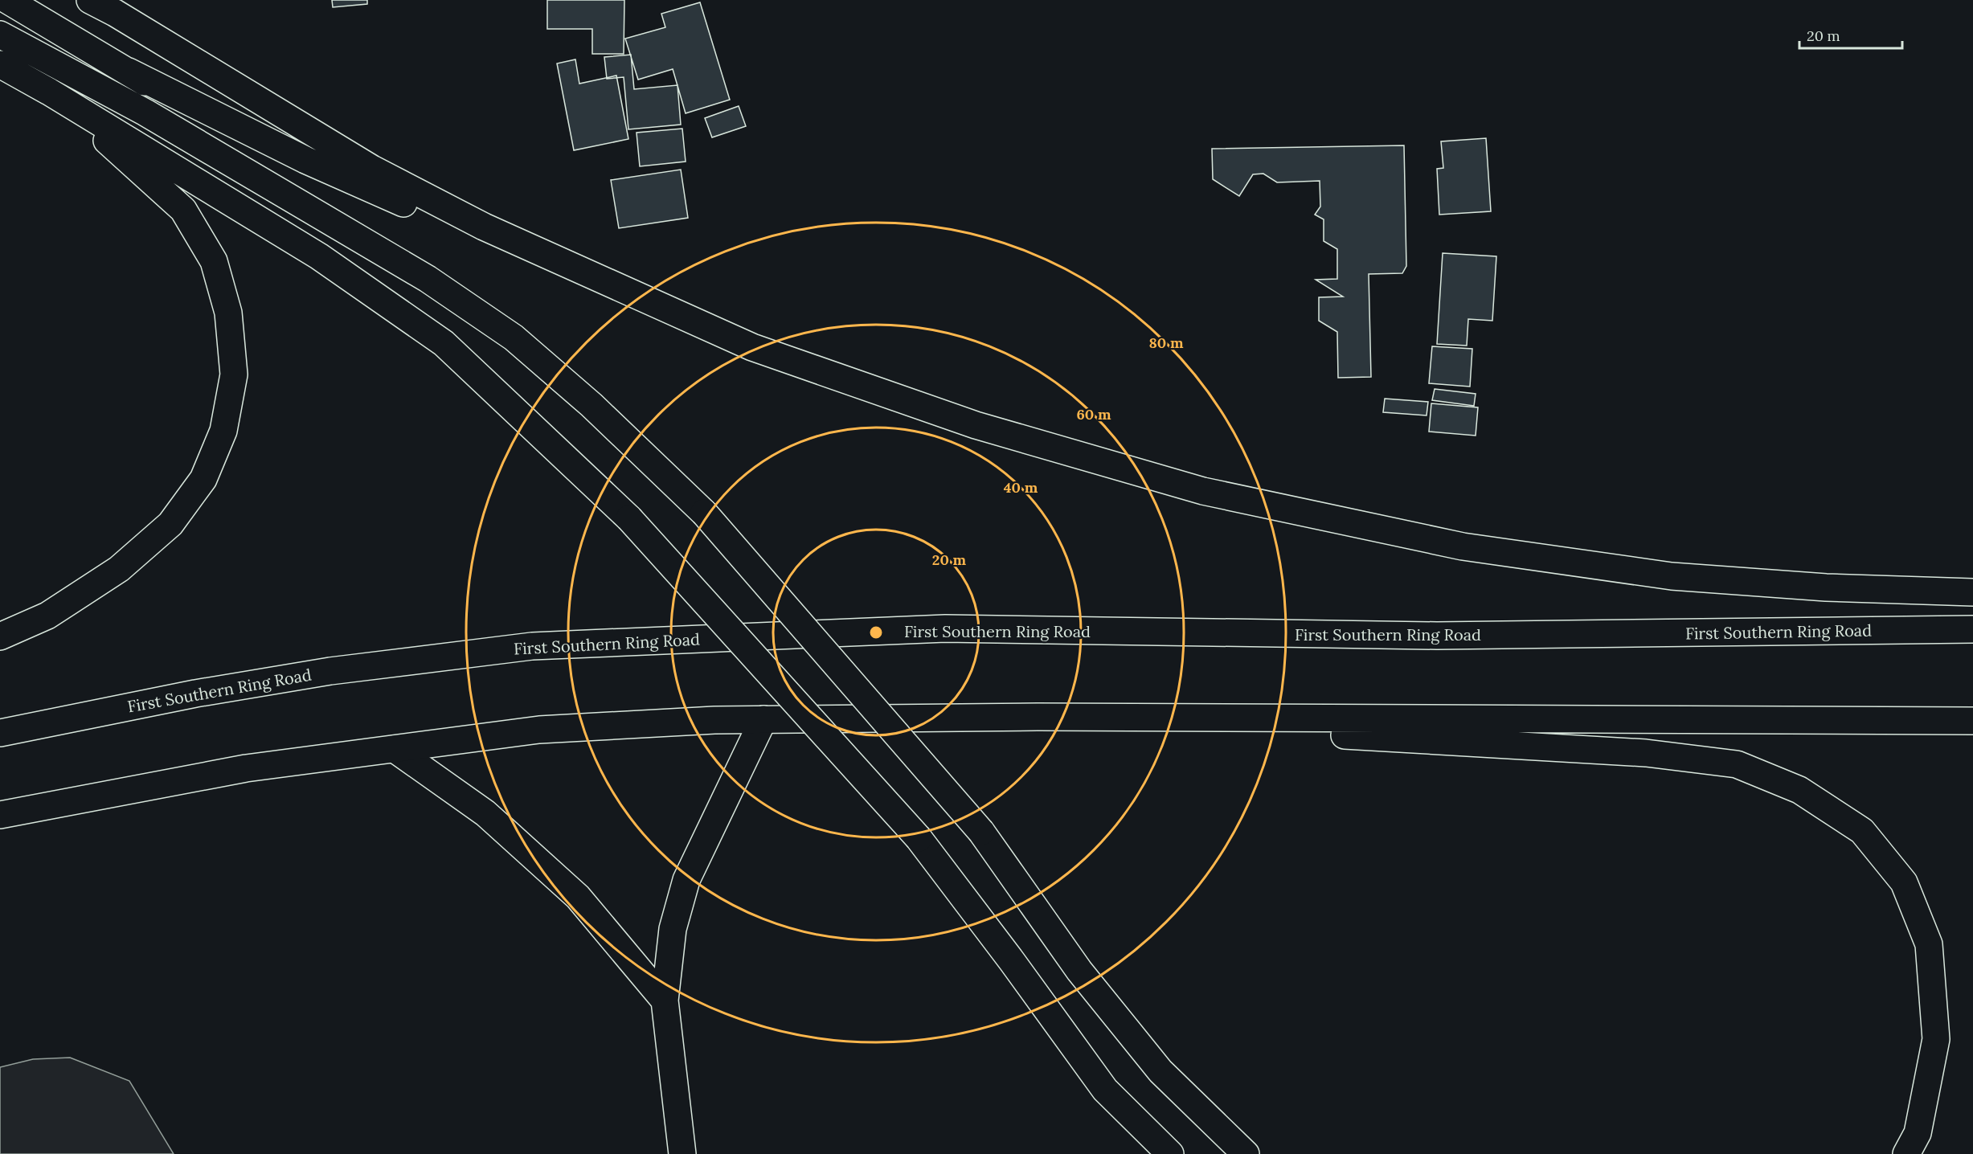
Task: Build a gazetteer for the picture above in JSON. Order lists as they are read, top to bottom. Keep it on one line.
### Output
{"streets":{"main road":["First Southern Ring Road"]},"scale_bar":"20 m","rings":["80 m","60 m","40 m","20 m"]}
